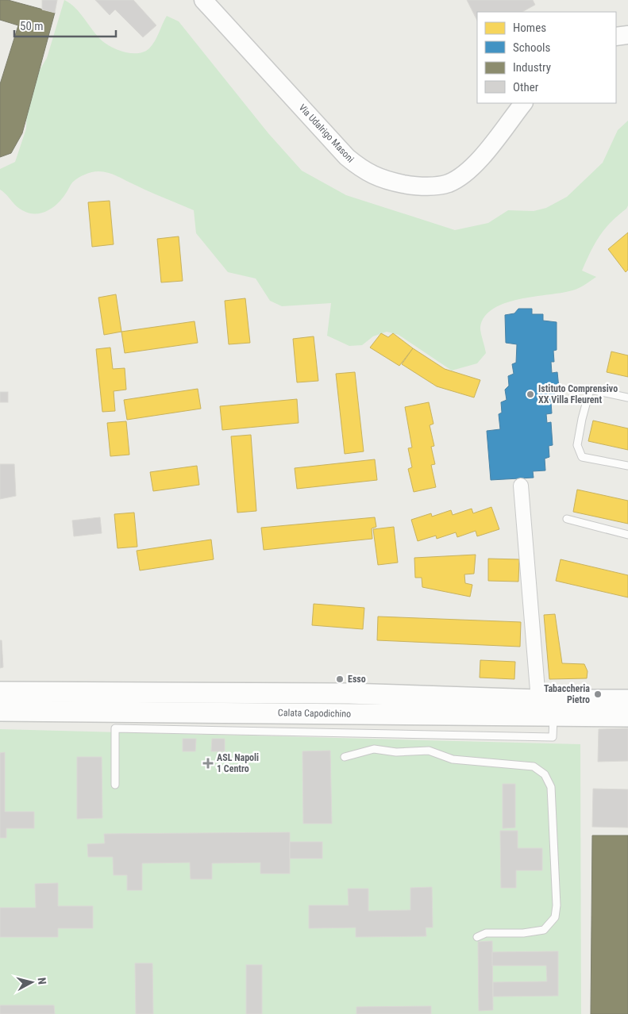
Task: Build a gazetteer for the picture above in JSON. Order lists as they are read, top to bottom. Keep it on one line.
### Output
{"streets":{"main road":["Calata Capodichino"],"street":["Via Udalrigo Masoni"]},"places":{"other":["Istituto Comprensivo XX Villa Fleurent","Esso","Tabaccheria Pietro"],"health":["ASL Napoli 1 Centro"]},"legend":["Homes","Schools","Industry","Other"],"scale_bar":"50 m","north":"right"}
